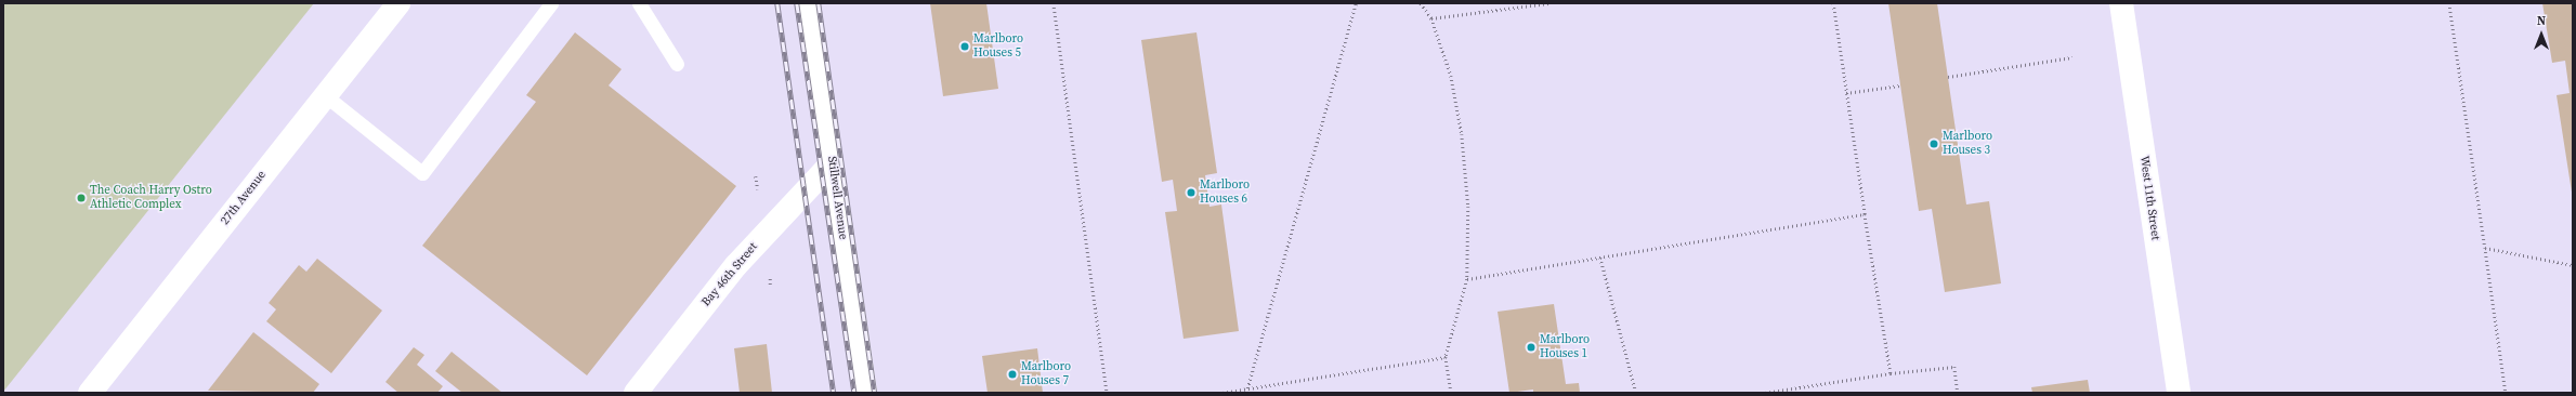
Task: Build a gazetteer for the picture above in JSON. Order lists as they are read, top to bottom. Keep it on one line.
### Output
{"streets":{"street":["27th Avenue","Stillwell Avenue","West 11th Street","Bay 46th Street"]},"crossings":[["Stillwell Avenue","Bay 46th Street"]],"places":["Marlboro Houses 5","Marlboro Houses 3","Marlboro Houses 6","The Coach Harry Ostro Athletic Complex","Marlboro Houses 1","Marlboro Houses 7"],"north":"top"}
